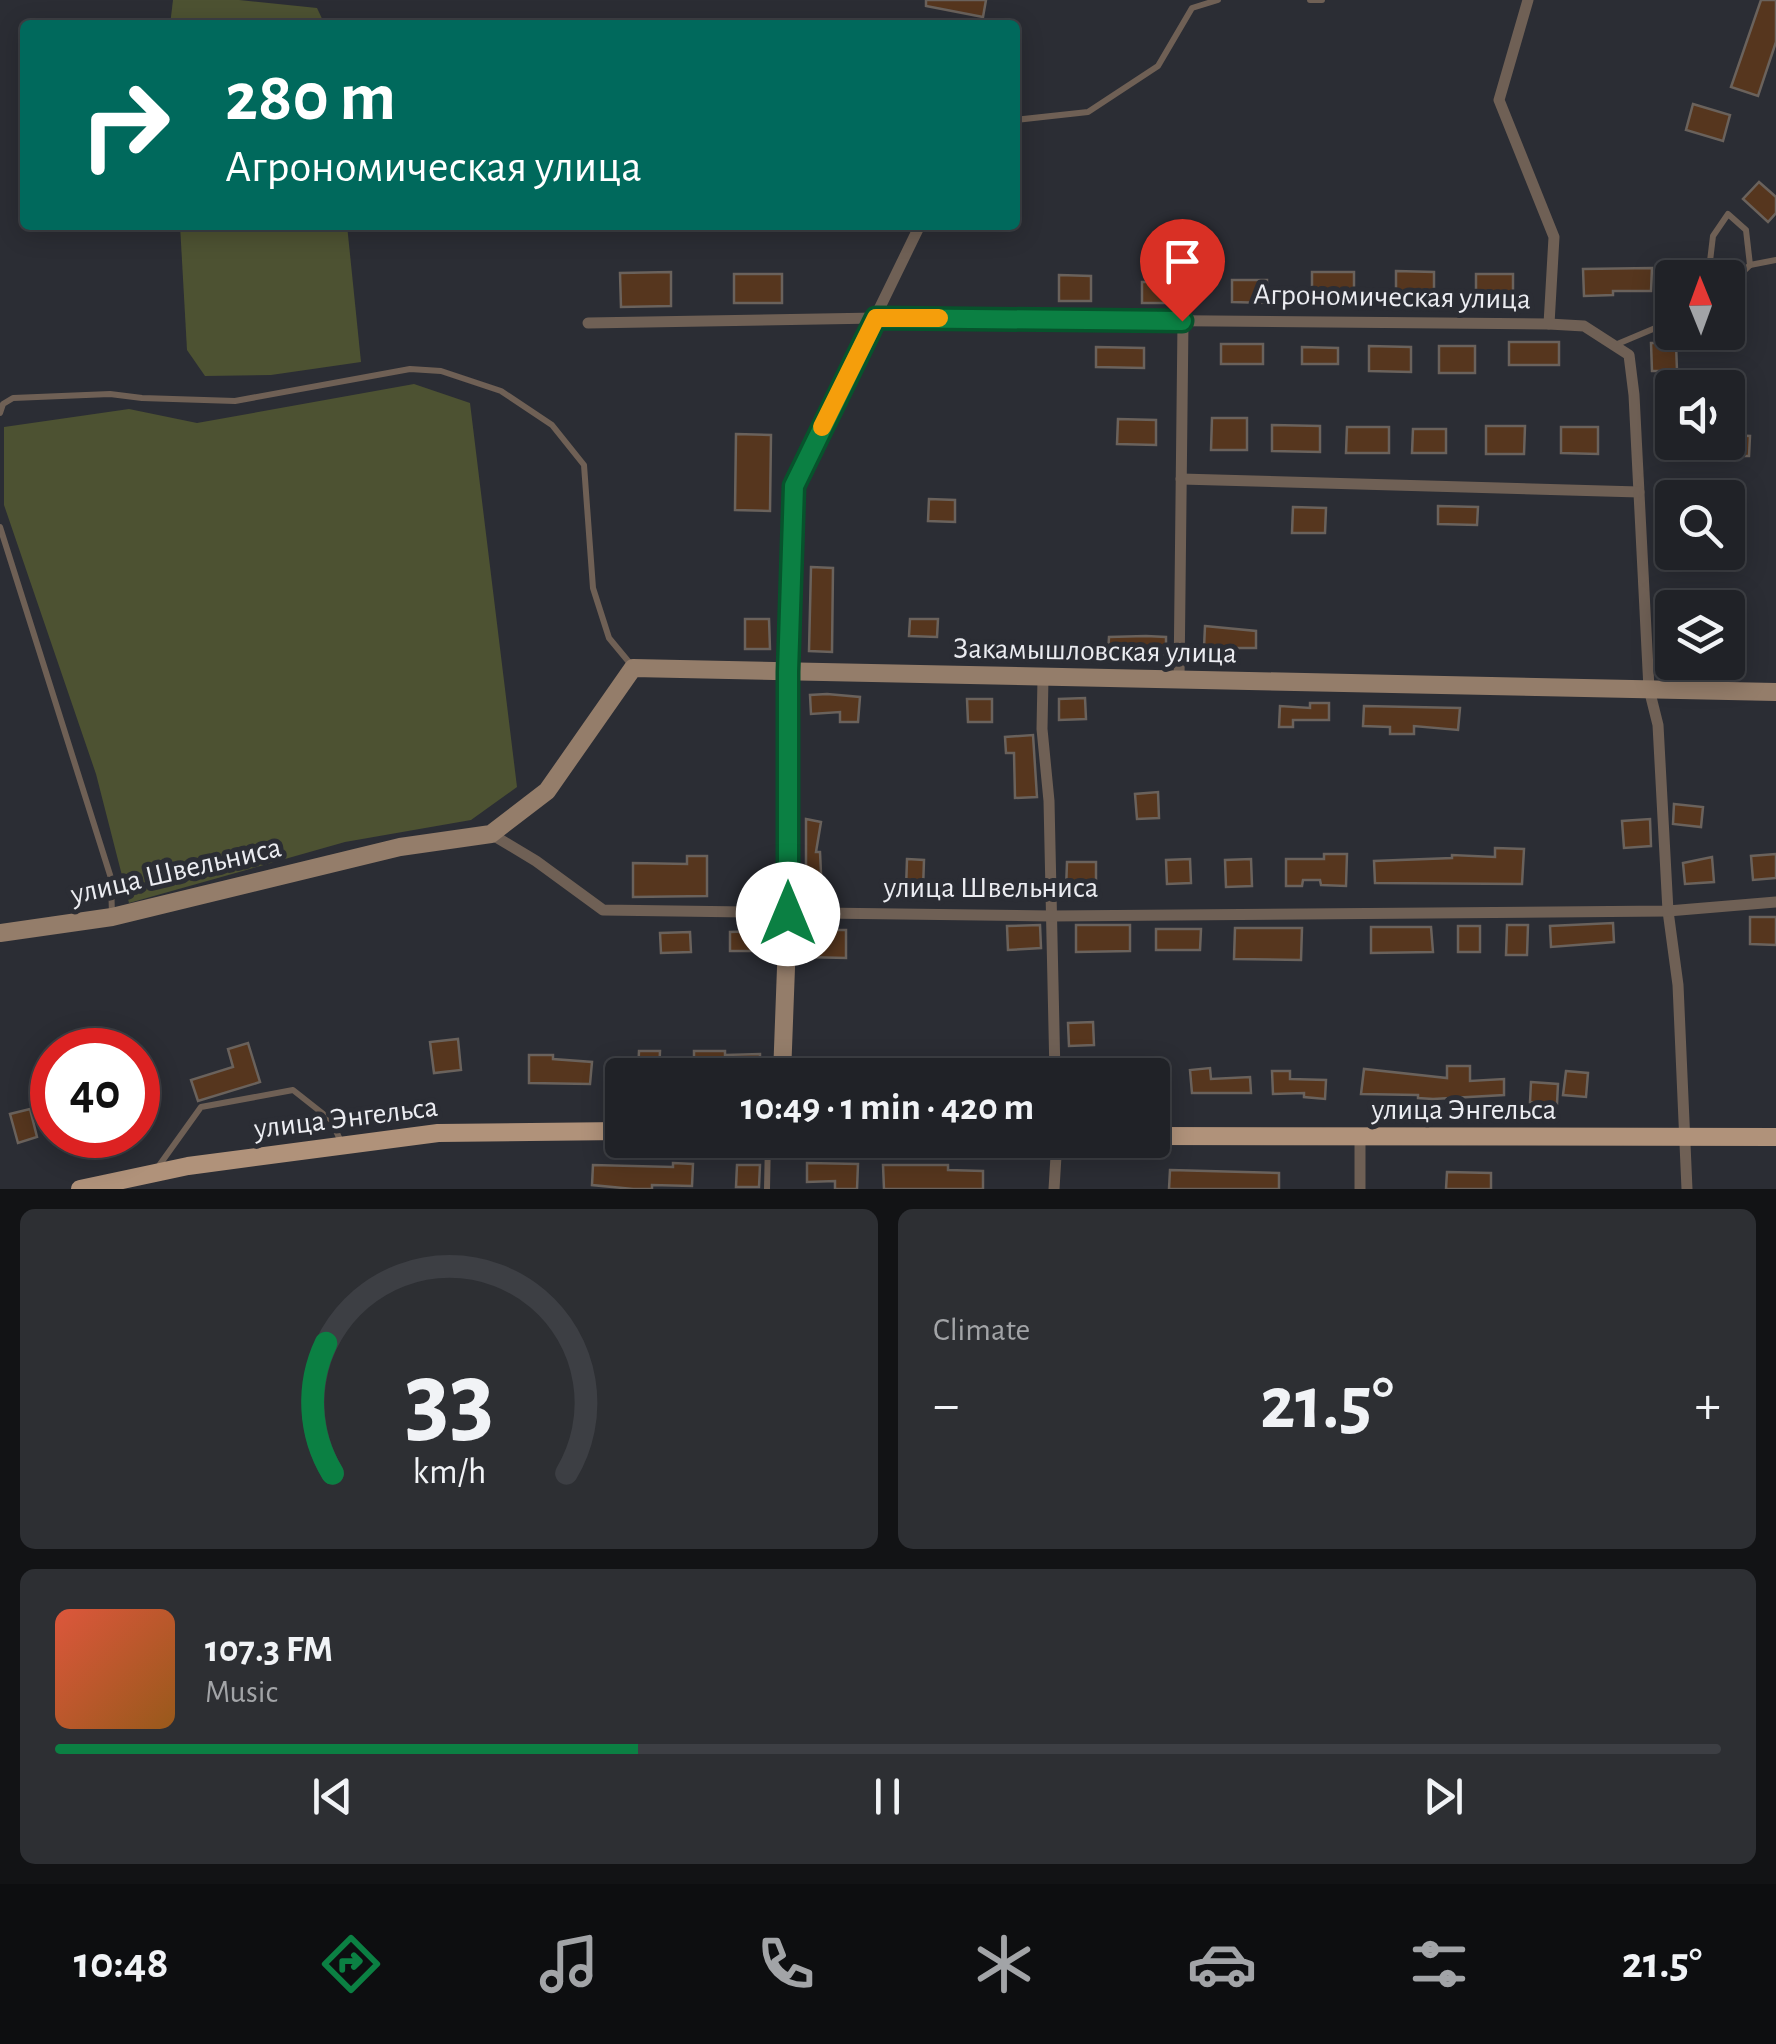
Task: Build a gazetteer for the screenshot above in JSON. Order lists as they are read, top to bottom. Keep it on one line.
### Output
{"streets":{"main road":["улица Энгельса"],"street":["Агрономическая улица","Закамышловская улица","улица Швельниса"]},"north":"top","page":{"turn":["280 m","Агрономическая улица"],"limit":"40","trip":"10:49 · 1 min · 420 m","tile":"Climate","heat":["−","21.5°","+"],"song":["107.3 FM","Music"],"tabs":["10:48","21.5°"],"gauge":["33","km/h"]}}
